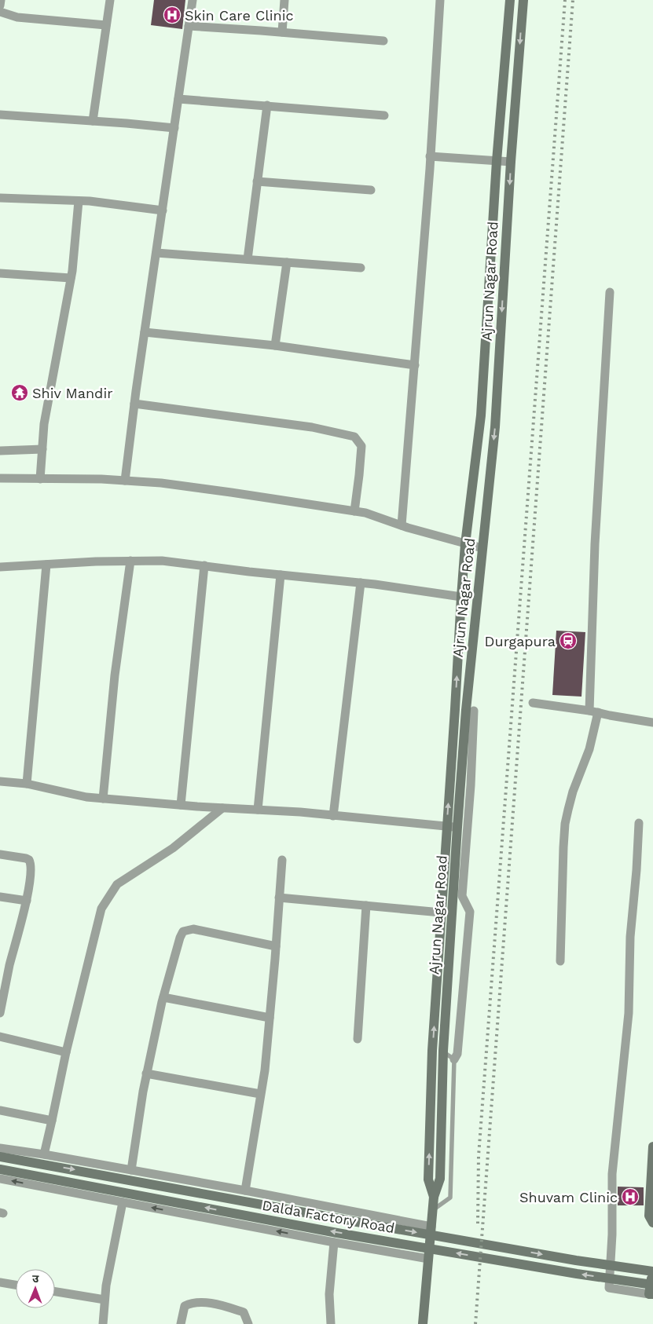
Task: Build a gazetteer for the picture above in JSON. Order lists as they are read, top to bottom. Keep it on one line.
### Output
{"streets":{"street":["Ajrun Nagar Road","Dalda Factory Road"]},"places":{"hospital":["Skin Care Clinic","Shuvam Clinic"],"temple":["Shiv Mandir"],"station":["Durgapura"]},"north":"top"}
